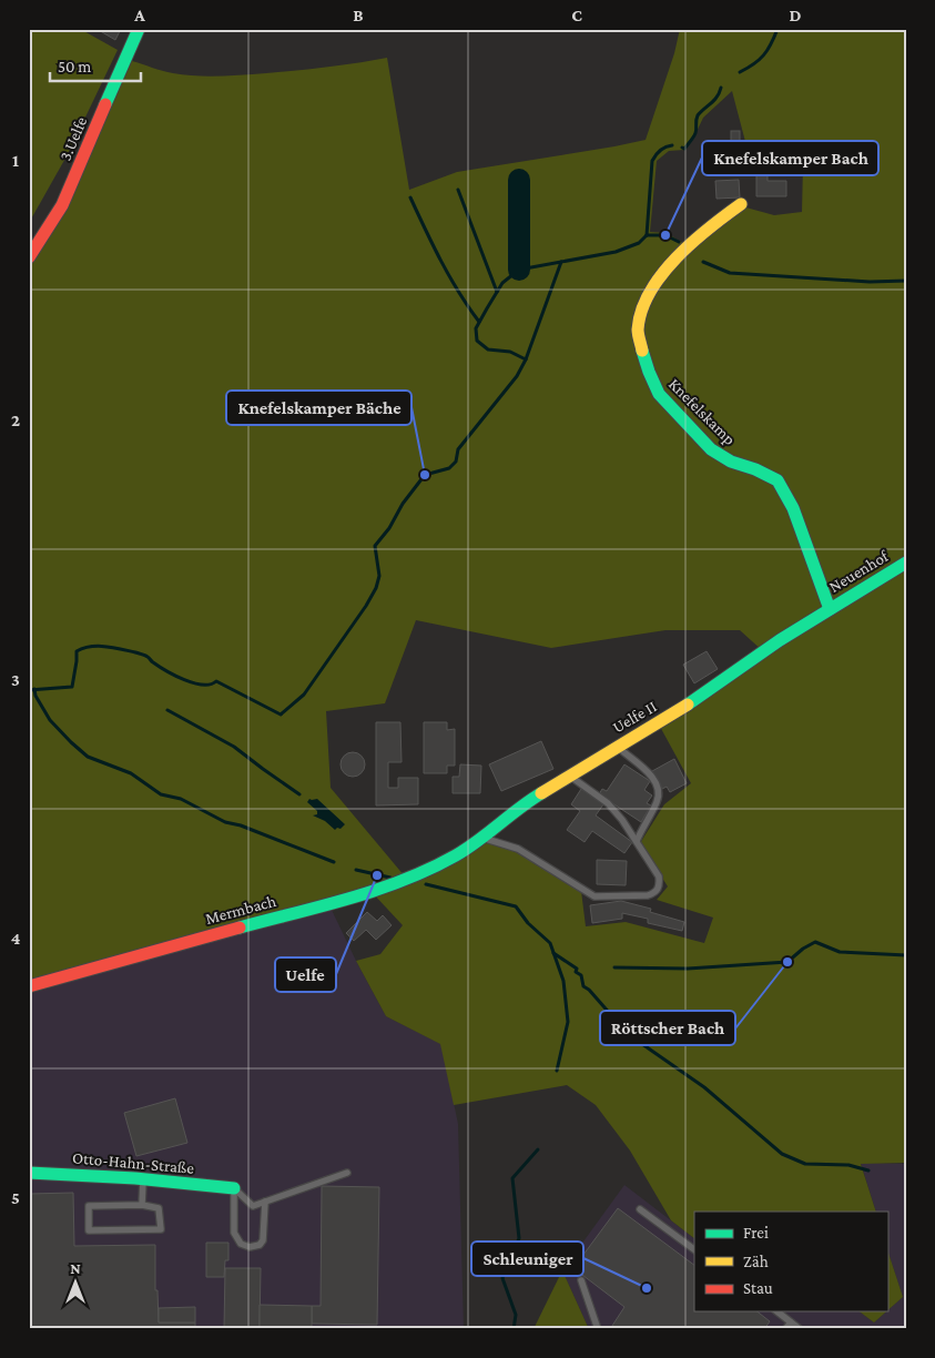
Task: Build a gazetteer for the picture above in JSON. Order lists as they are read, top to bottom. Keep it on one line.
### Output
{"streets":{"street":["3.Uelfe","Knefelskamp","Neuenhof","Uelfe II","Mermbach","Otto-Hahn-Straße"]},"crossings":[["Knefelskamp","Neuenhof"],["Knefelskamp","Uelfe II"],["Neuenhof","Uelfe II"],["Uelfe II","Mermbach"]],"places":["Knefelskamper Bach","Knefelskamper Bäche","Uelfe","Röttscher Bach","Schleuniger"],"legend":["Frei","Zäh","Stau"],"scale_bar":"50 m","north":"top","grid":{"columns":["A","B","C","D"],"rows":["1","2","3","4","5"]}}
